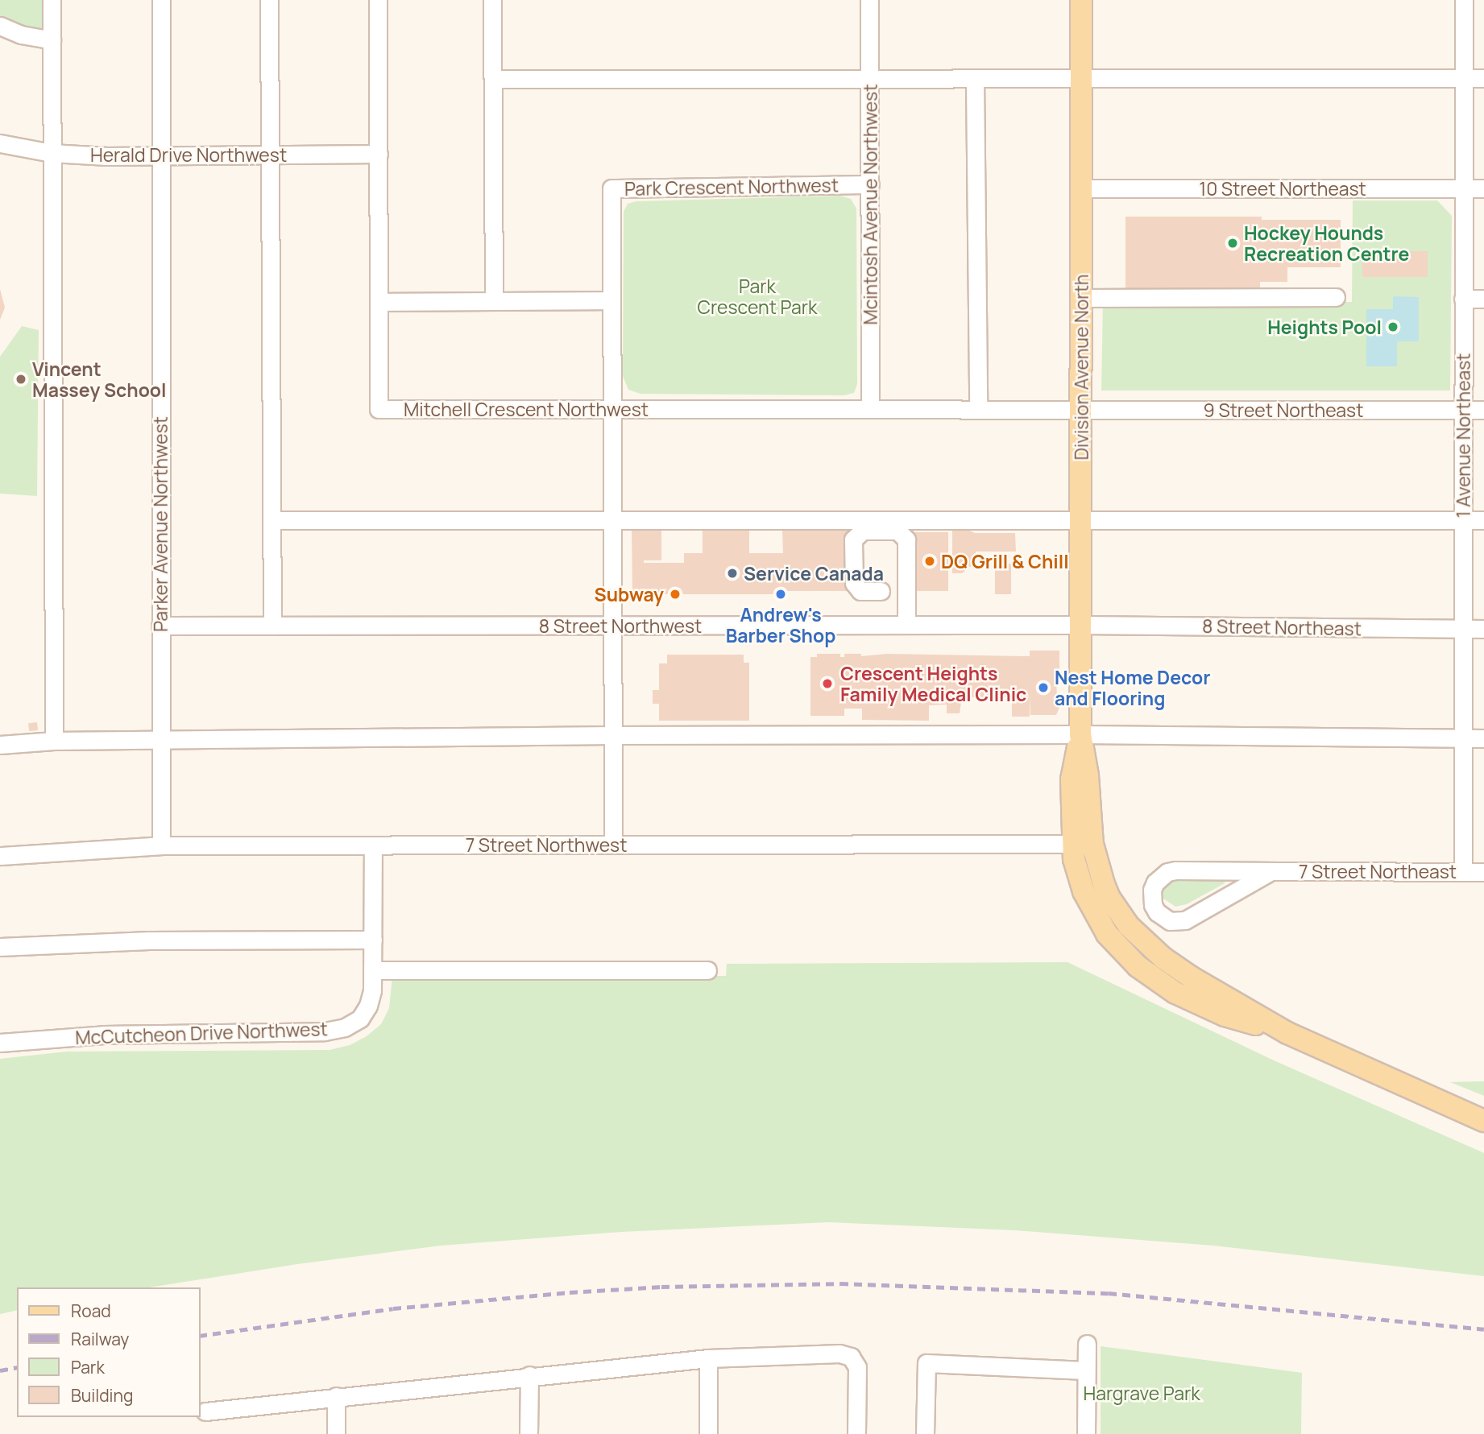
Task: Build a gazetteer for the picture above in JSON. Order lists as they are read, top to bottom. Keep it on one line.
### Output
{"streets":{"main road":["Division Avenue North"],"street":["Herald Drive Northwest","Park Crescent Northwest","10 Street Northeast","Mcintosh Avenue Northwest","Mitchell Crescent Northwest","9 Street Northeast","1 Avenue Northeast","Parker Avenue Northwest","8 Street Northwest","8 Street Northeast","7 Street Northwest","7 Street Northeast","McCutcheon Drive Northwest"]},"crossings":[["Herald Drive Northwest","Mitchell Crescent Northwest"],["Herald Drive Northwest","Parker Avenue Northwest"],["Park Crescent Northwest","Mcintosh Avenue Northwest"],["Park Crescent Northwest","Mitchell Crescent Northwest"],["Park Crescent Northwest","8 Street Northwest"],["Park Crescent Northwest","7 Street Northwest"],["10 Street Northeast","Division Avenue North"],["10 Street Northeast","1 Avenue Northeast"],["Mcintosh Avenue Northwest","Mitchell Crescent Northwest"],["Division Avenue North","Mitchell Crescent Northwest"],["Division Avenue North","9 Street Northeast"],["Division Avenue North","8 Street Northwest"],["Division Avenue North","8 Street Northeast"],["Division Avenue North","7 Street Northwest"],["Mitchell Crescent Northwest","9 Street Northeast"],["9 Street Northeast","1 Avenue Northeast"],["1 Avenue Northeast","8 Street Northeast"],["1 Avenue Northeast","7 Street Northeast"],["Parker Avenue Northwest","8 Street Northwest"],["Parker Avenue Northwest","7 Street Northwest"],["8 Street Northwest","8 Street Northeast"],["7 Street Northwest","McCutcheon Drive Northwest"]],"parks":["Park Crescent Park","Hargrave Park"],"places":["Hockey Hounds Recreation Centre","Heights Pool","Vincent Massey School","DQ Grill & Chill","Service Canada","Subway","Andrew's Barber Shop","Crescent Heights Family Medical Clinic","Nest Home Decor and Flooring"],"legend":["Road","Railway","Park","Building"]}
